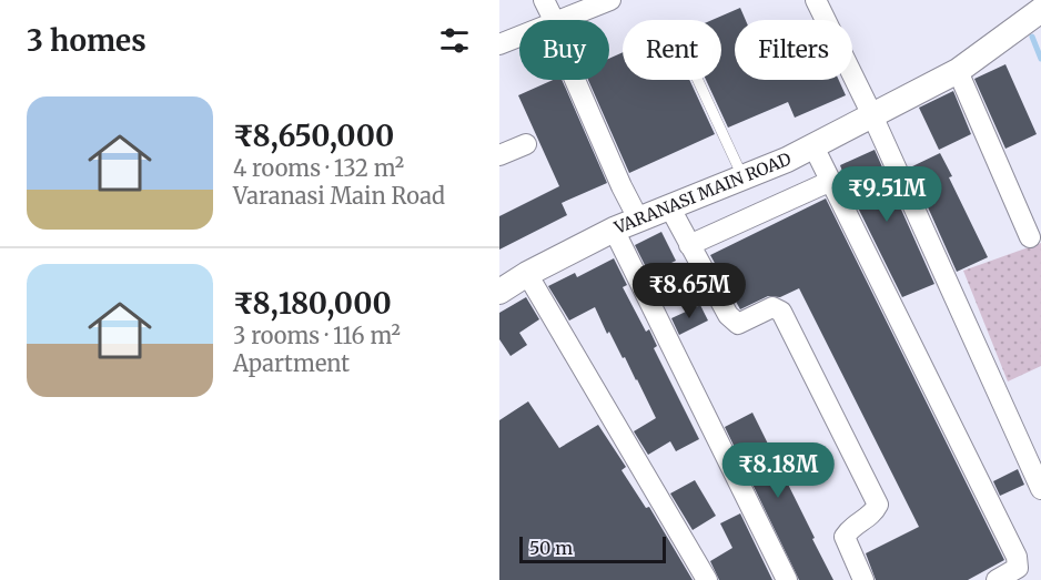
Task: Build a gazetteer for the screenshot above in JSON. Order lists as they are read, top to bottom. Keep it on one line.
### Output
{"streets":{"street":["VARANASI MAIN ROAD"]},"scale_bar":"50 m","page":{"heading":"3 homes","chip":["Buy","Rent","Filters"],"list":[{"name":"₹8,650,000","note":"4 rooms · 132 m² · Varanasi Main Road"},{"name":"₹8,180,000","note":"3 rooms · 116 m² · Apartment"}],"price":["₹9.51M","₹8.65M","₹8.18M"],"scale":"50 m"}}
